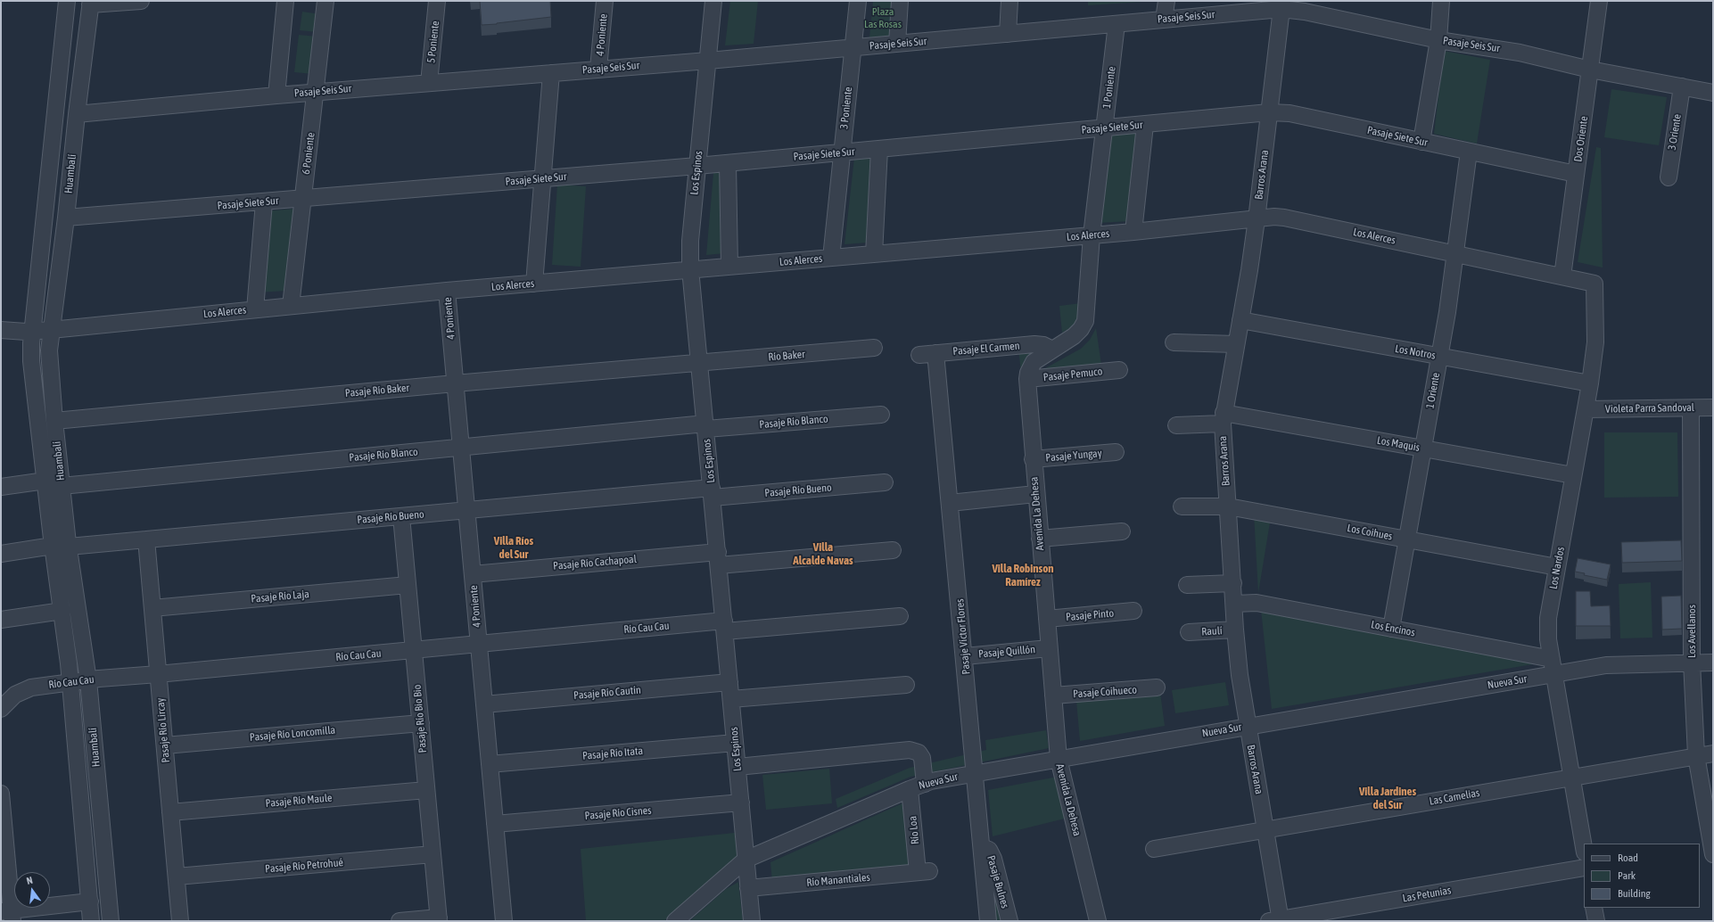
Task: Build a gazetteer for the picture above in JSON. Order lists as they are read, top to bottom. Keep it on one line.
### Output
{"streets":{"street":["Pasaje Seis Sur","4 Poniente","5 Poniente","1 Poniente","3 Poniente","Pasaje Siete Sur","3 Oriente","Dos Oriente","6 Poniente","Los Espinos","Huambalí","Barros Arana","Los Alerces","Pasaje El Carmen","Los Notros","Río Baker","Pasaje Pemuco","Pasaje Río Baker","1 Oriente","Violeta Parra Sandoval","Pasaje Río Blanco","Los Maquis","Pasaje Yungay","Pasaje Río Bueno","Avenida La Dehesa","Los Coihues","Pasaje Río Cachapoal","Los Nardos","Pasaje Río Laja","Pasaje Pinto","Río Cau Cau","Los Encinos","Raulí","Los Avellanos","Pasaje Víctor Flores","Pasaje Quillón","Nueva Sur","Pasaje Coihueco","Pasaje Río Cautín","Pasaje Río Bio Bio","Pasaje Río Lircay","Pasaje Río Loncomilla","Pasaje Río Itata","Las Camelias","Pasaje Río Maule","Pasaje Río Cisnes","Río Loa","Pasaje Río Petrohué","Río Manantiales","Pasaje Bulnes","Las Petunias"]},"crossings":[["Pasaje Seis Sur","4 Poniente"],["Pasaje Seis Sur","5 Poniente"],["Pasaje Seis Sur","1 Poniente"],["Pasaje Seis Sur","3 Poniente"],["Pasaje Seis Sur","3 Oriente"],["Pasaje Seis Sur","Dos Oriente"],["Pasaje Seis Sur","6 Poniente"],["Pasaje Seis Sur","Los Espinos"],["Pasaje Seis Sur","Huambalí"],["Pasaje Seis Sur","Barros Arana"],["4 Poniente","Los Alerces"],["4 Poniente","Pasaje Río Baker"],["4 Poniente","Pasaje Río Blanco"],["4 Poniente","Pasaje Río Bueno"],["4 Poniente","Pasaje Río Cachapoal"],["4 Poniente","Río Cau Cau"],["4 Poniente","Pasaje Río Cautín"],["4 Poniente","Pasaje Río Itata"],["4 Poniente","Pasaje Río Cisnes"],["1 Poniente","Pasaje Siete Sur"],["1 Poniente","Los Alerces"],["1 Poniente","Avenida La Dehesa"],["3 Poniente","Pasaje Siete Sur"],["3 Poniente","Los Alerces"],["Pasaje Siete Sur","Dos Oriente"],["Pasaje Siete Sur","6 Poniente"],["Pasaje Siete Sur","Los Espinos"],["Pasaje Siete Sur","Huambalí"],["Pasaje Siete Sur","Barros Arana"],["Pasaje Siete Sur","1 Oriente"],["Dos Oriente","Los Alerces"],["6 Poniente","Los Alerces"],["Los Espinos","Los Alerces"],["Los Espinos","Río Baker"],["Los Espinos","Pasaje Río Baker"],["Los Espinos","Pasaje Río Blanco"],["Los Espinos","Pasaje Río Bueno"],["Los Espinos","Pasaje Río Cachapoal"],["Los Espinos","Río Cau Cau"],["Los Espinos","Nueva Sur"],["Los Espinos","Pasaje Río Cautín"],["Los Espinos","Pasaje Río Itata"],["Los Espinos","Pasaje Río Cisnes"],["Los Espinos","Río Manantiales"],["Huambalí","Los Alerces"],["Huambalí","Pasaje Río Baker"],["Huambalí","Pasaje Río Blanco"],["Huambalí","Pasaje Río Bueno"],["Huambalí","Río Cau Cau"],["Barros Arana","Los Alerces"],["Barros Arana","Los Notros"],["Barros Arana","Los Maquis"],["Barros Arana","Los Coihues"],["Barros Arana","Los Encinos"],["Barros Arana","Raulí"],["Barros Arana","Nueva Sur"],["Barros Arana","Las Camelias"],["Barros Arana","Las Petunias"],["Los Alerces","1 Oriente"],["Los Alerces","Avenida La Dehesa"],["Los Alerces","Los Nardos"],["Pasaje El Carmen","Avenida La Dehesa"],["Pasaje El Carmen","Pasaje Víctor Flores"],["Los Notros","1 Oriente"],["Los Notros","Los Nardos"],["Río Baker","Pasaje Río Baker"],["Pasaje Pemuco","Avenida La Dehesa"],["1 Oriente","Los Maquis"],["1 Oriente","Los Coihues"],["1 Oriente","Los Encinos"],["Violeta Parra Sandoval","Los Nardos"],["Violeta Parra Sandoval","Los Avellanos"],["Los Maquis","Los Nardos"],["Pasaje Yungay","Avenida La Dehesa"],["Pasaje Río Bueno","Pasaje Río Bio Bio"],["Pasaje Río Bueno","Pasaje Río Lircay"],["Avenida La Dehesa","Pasaje Pinto"],["Avenida La Dehesa","Pasaje Quillón"],["Avenida La Dehesa","Nueva Sur"],["Avenida La Dehesa","Pasaje Coihueco"],["Los Coihues","Los Nardos"],["Los Nardos","Los Encinos"],["Los Nardos","Nueva Sur"],["Los Nardos","Las Camelias"],["Pasaje Río Laja","Pasaje Río Bio Bio"],["Pasaje Río Laja","Pasaje Río Lircay"],["Río Cau Cau","Pasaje Río Bio Bio"],["Río Cau Cau","Pasaje Río Lircay"],["Los Encinos","Nueva Sur"],["Los Avellanos","Nueva Sur"],["Los Avellanos","Las Camelias"],["Pasaje Víctor Flores","Pasaje Quillón"],["Pasaje Víctor Flores","Nueva Sur"],["Pasaje Víctor Flores","Pasaje Bulnes"],["Nueva Sur","Río Loa"],["Pasaje Río Bio Bio","Pasaje Río Loncomilla"],["Pasaje Río Bio Bio","Pasaje Río Maule"],["Pasaje Río Bio Bio","Pasaje Río Petrohué"],["Pasaje Río Lircay","Pasaje Río Loncomilla"],["Pasaje Río Lircay","Pasaje Río Maule"],["Pasaje Río Lircay","Pasaje Río Petrohué"],["Río Loa","Río Manantiales"]],"districts":["Villa Ríos del Sur","Villa Alcalde Navas","Villa Robinson Ramírez","Villa Jardines del Sur"],"parks":["Plaza Las Rosas"],"legend":["Road","Park","Building"],"north":"top"}
